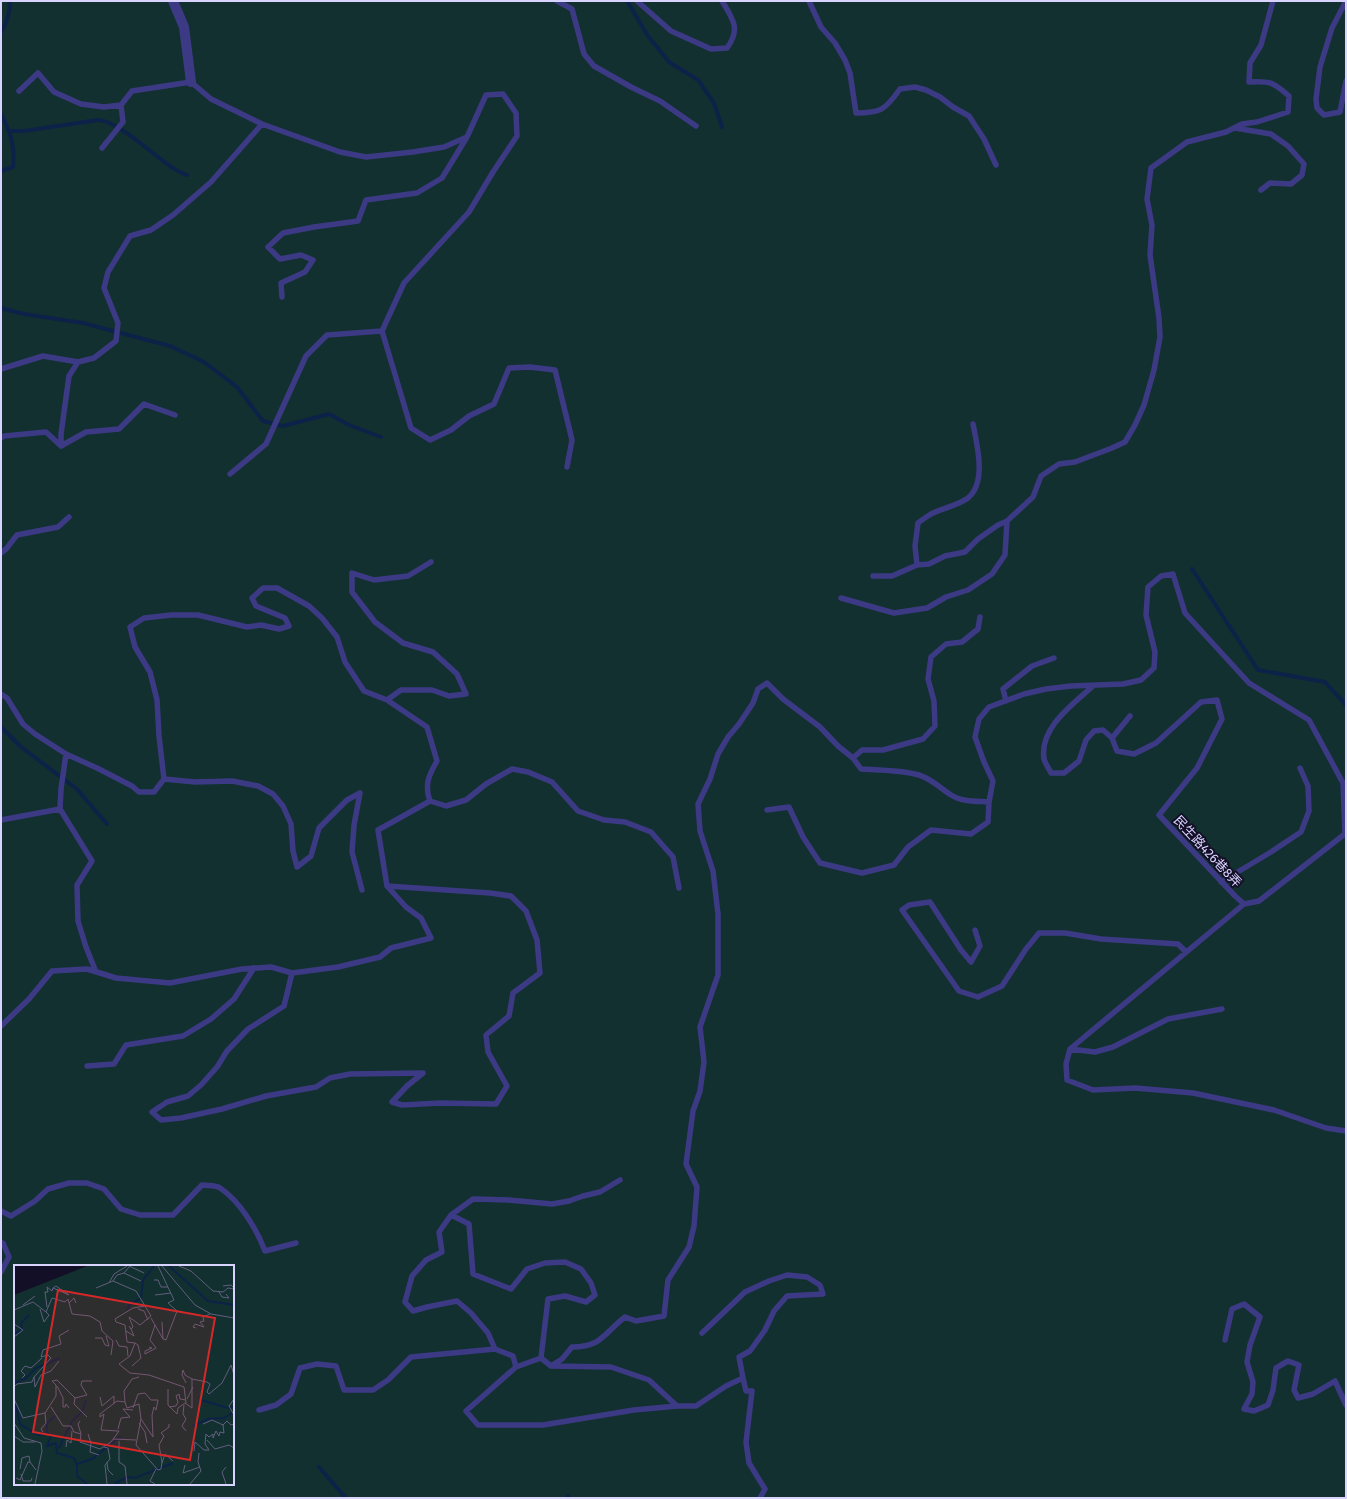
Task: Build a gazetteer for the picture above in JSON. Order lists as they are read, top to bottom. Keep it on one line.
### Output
{"streets":{"lane":["民生路426巷8弄"]}}
